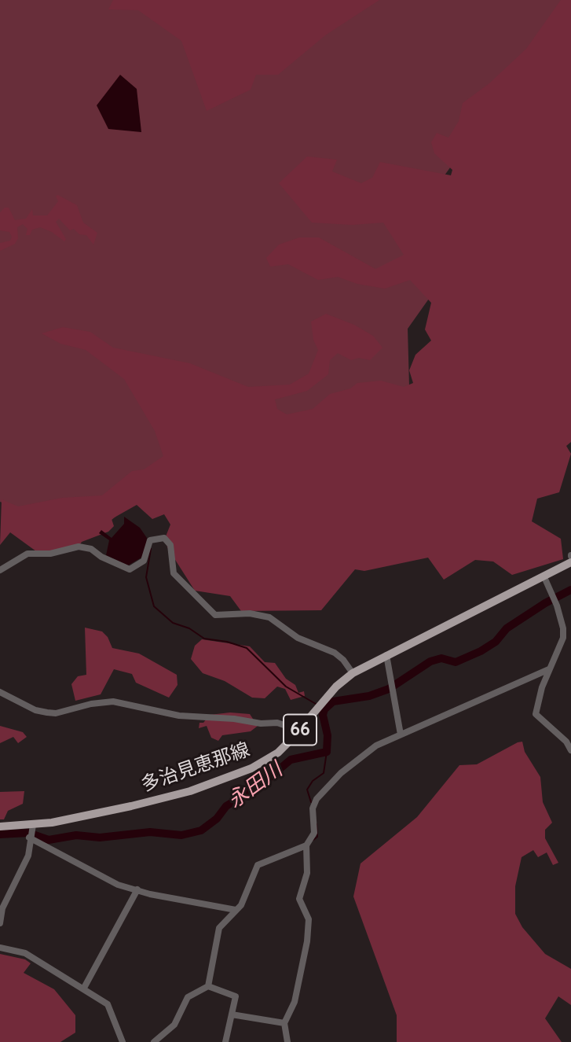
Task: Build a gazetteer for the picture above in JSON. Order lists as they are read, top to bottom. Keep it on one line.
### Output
{"streets":{"main road":["66","多治見恵那線"]},"water":["永田川"]}
